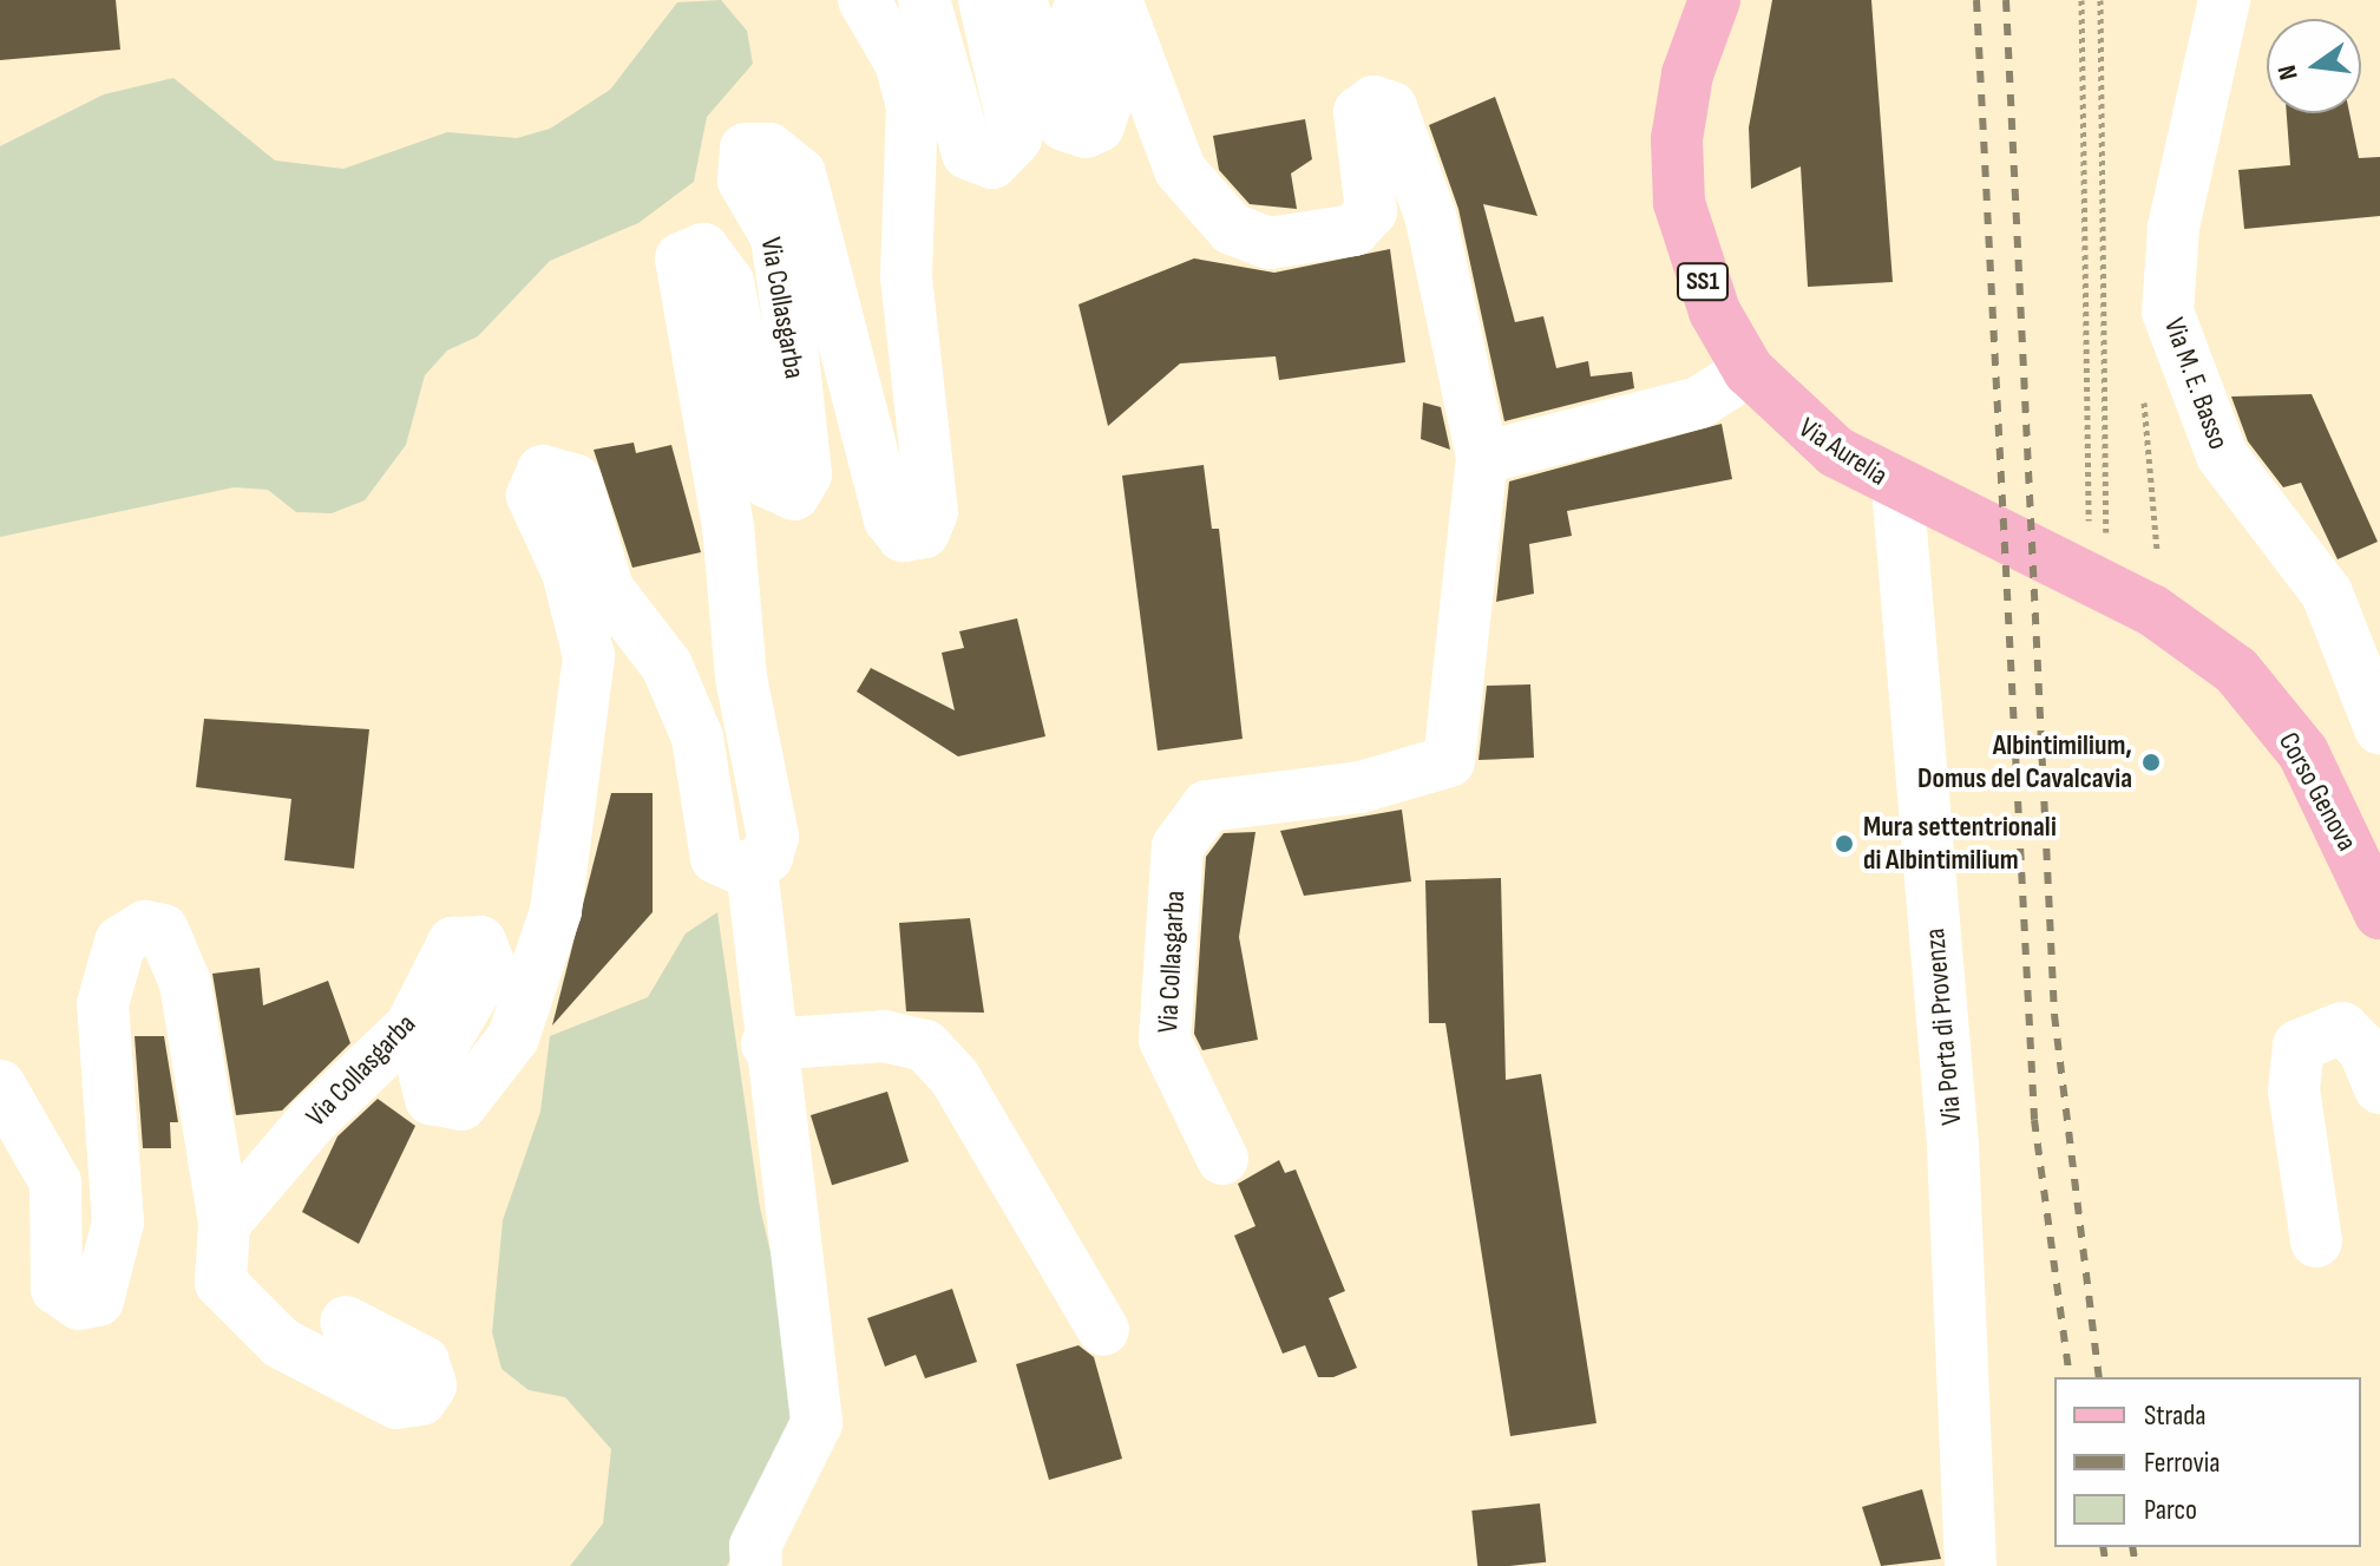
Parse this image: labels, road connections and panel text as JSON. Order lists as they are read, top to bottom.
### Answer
{
  "streets": {
    "main road": ["SS1", "Via Aurelia", "Corso Genova"],
    "street": ["Via Collasgarba", "Via M. E. Basso", "Via Porta di Provenza"]
  },
  "crossings": [
    ["Via Aurelia", "Corso Genova"],
    ["Via Aurelia", "Via Porta di Provenza"]
  ],
  "places": ["Albintimilium, Domus del Cavalcavia", "Mura settentrionali di Albintimilium"],
  "legend": ["Strada", "Ferrovia", "Parco"],
  "north": "left"
}
